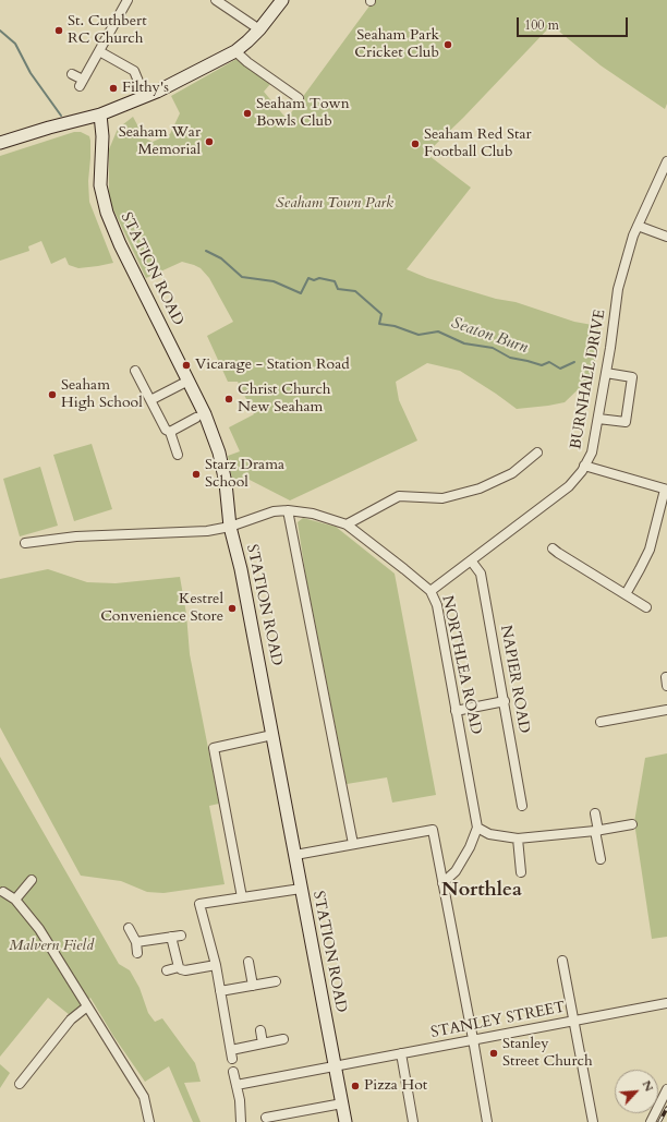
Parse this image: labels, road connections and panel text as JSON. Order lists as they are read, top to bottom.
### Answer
{
  "streets": {
    "main road": ["STATION ROAD"],
    "street": [
      "BURNHALL DRIVE",
      "NORTHLEA ROAD",
      "NAPIER ROAD",
      "STANLEY STREET"
    ]
  },
  "crossings": [
    ["STATION ROAD", "NORTHLEA ROAD"],
    ["STATION ROAD", "STANLEY STREET"],
    ["BURNHALL DRIVE", "NORTHLEA ROAD"],
    ["BURNHALL DRIVE", "NAPIER ROAD"]
  ],
  "districts": ["Northlea"],
  "water": ["Seaton Burn"],
  "parks": ["Seaham Town Park", "Malvern Field"],
  "places": [
    "St. Cuthbert RC Church",
    "Seaham Park Cricket Club",
    "Filthy's",
    "Seaham Town Bowls Club",
    "Seaham War Memorial",
    "Seaham Red Star Football Club",
    "Vicarage - Station Road",
    "Seaham High School",
    "Christ Church New Seaham",
    "Starz Drama School",
    "Kestrel Convenience Store",
    "Stanley Street Church",
    "Pizza Hot"
  ],
  "scale_bar": "100 m",
  "north": "top right"
}
